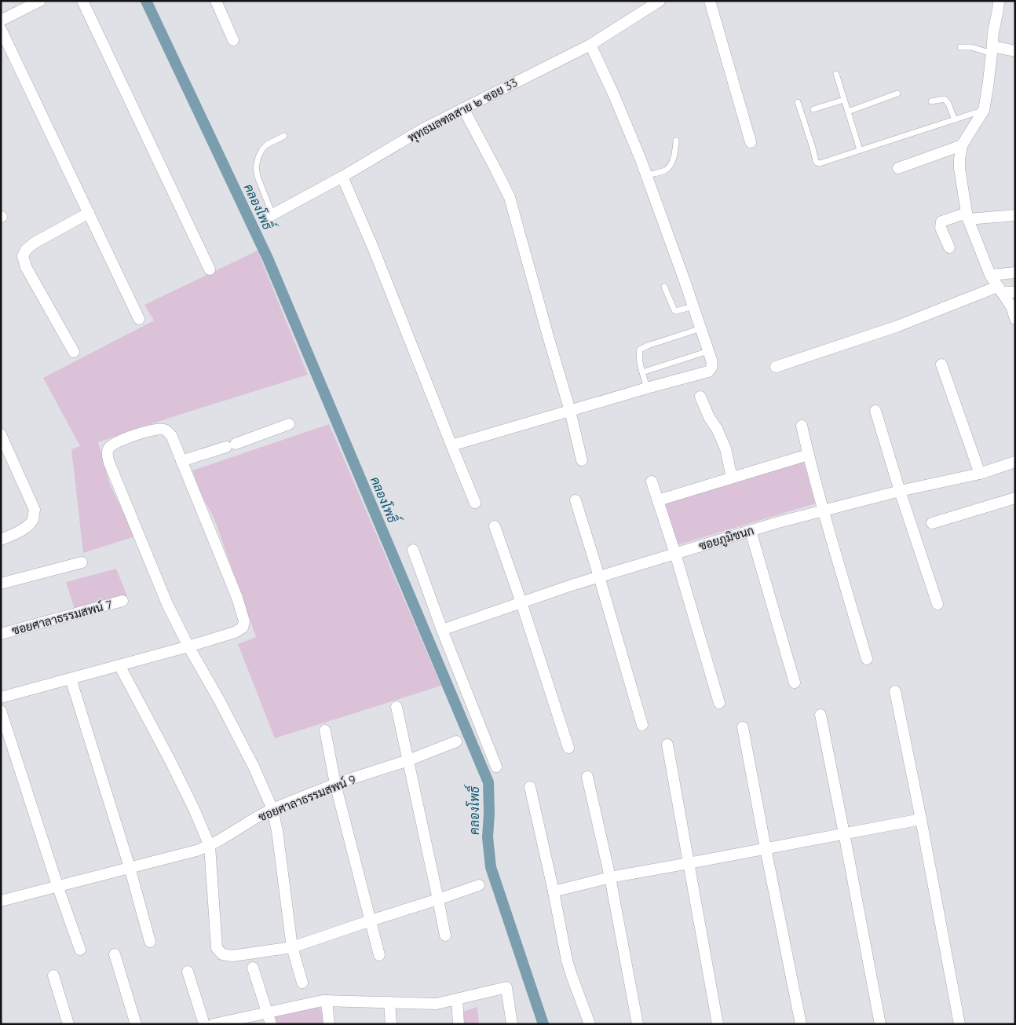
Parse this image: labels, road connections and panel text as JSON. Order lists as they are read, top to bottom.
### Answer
{
  "streets": {
    "street": [
      "พุทธมลฑลสาย ๒ ซอย 33",
      "ซอยภูมิชนก",
      "ซอยศาลาธรรมสพน์ 7",
      "ซอยศาลาธรรมสพน์ 9"
    ]
  },
  "water": ["คลองโพธิ์"]
}
